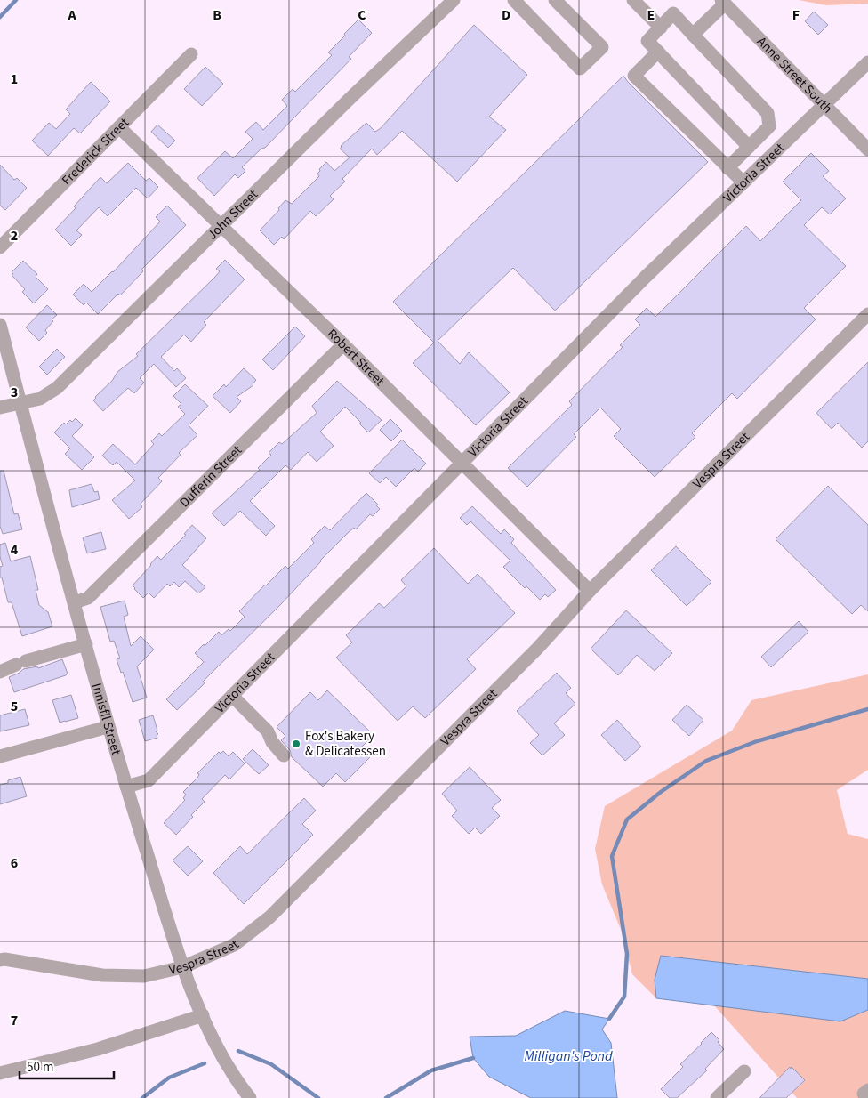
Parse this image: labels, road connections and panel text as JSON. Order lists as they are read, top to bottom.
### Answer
{
  "streets": {
    "street": [
      "Anne Street South",
      "Frederick Street",
      "Victoria Street",
      "John Street",
      "Robert Street",
      "Vespra Street",
      "Dufferin Street",
      "Innisfil Street"
    ]
  },
  "crossings": [
    ["Anne Street South", "Victoria Street"],
    ["Frederick Street", "Robert Street"],
    ["Victoria Street", "Robert Street"],
    ["Victoria Street", "Innisfil Street"],
    ["John Street", "Robert Street"],
    ["John Street", "Innisfil Street"],
    ["Robert Street", "Vespra Street"],
    ["Robert Street", "Dufferin Street"],
    ["Vespra Street", "Innisfil Street"],
    ["Dufferin Street", "Innisfil Street"]
  ],
  "water": ["Milligan's Pond"],
  "places": ["Fox's Bakery & Delicatessen"],
  "scale_bar": "50 m",
  "grid": {
    "columns": [
      "A",
      "B",
      "C",
      "D",
      "E",
      "F"
    ],
    "rows": [
      "1",
      "2",
      "3",
      "4",
      "5",
      "6",
      "7"
    ]
  }
}
